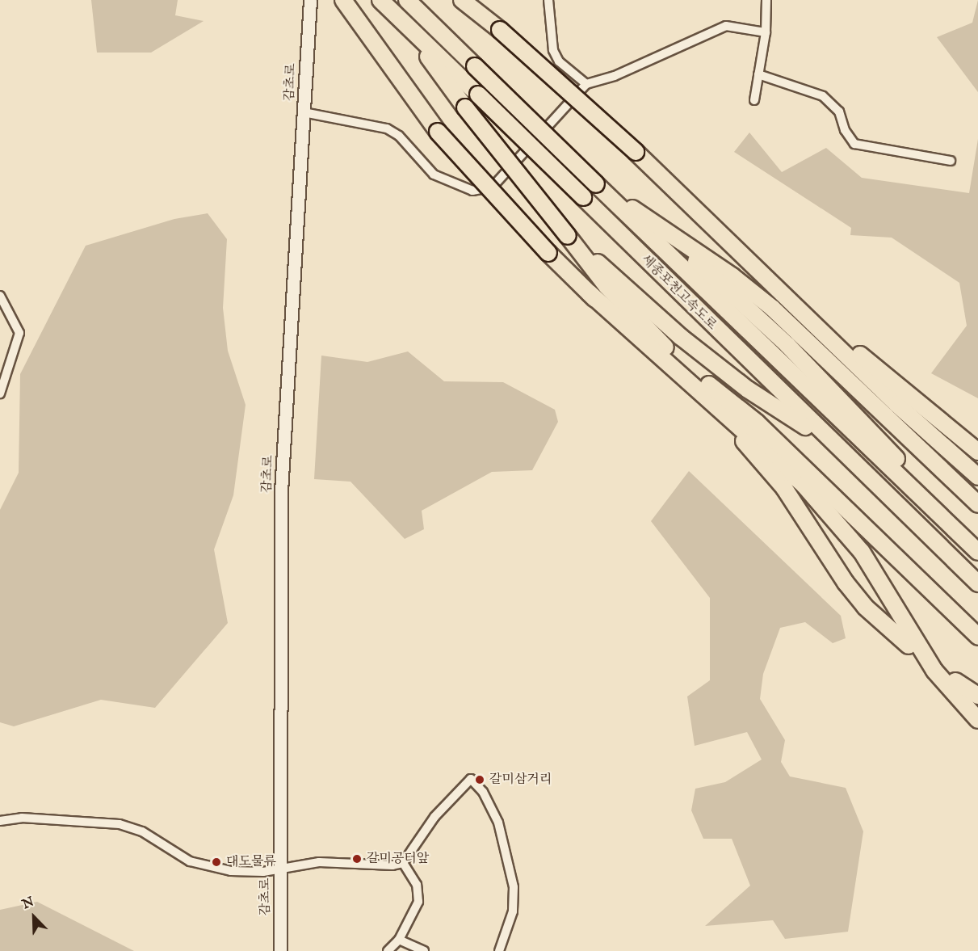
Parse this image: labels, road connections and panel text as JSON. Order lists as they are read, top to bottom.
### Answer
{
  "streets": {
    "highway": ["세종포천고속도로"],
    "main road": ["감초로"]
  },
  "places": ["갈미삼거리", "갈미공터앞", "대도물류"],
  "north": "top left"
}
